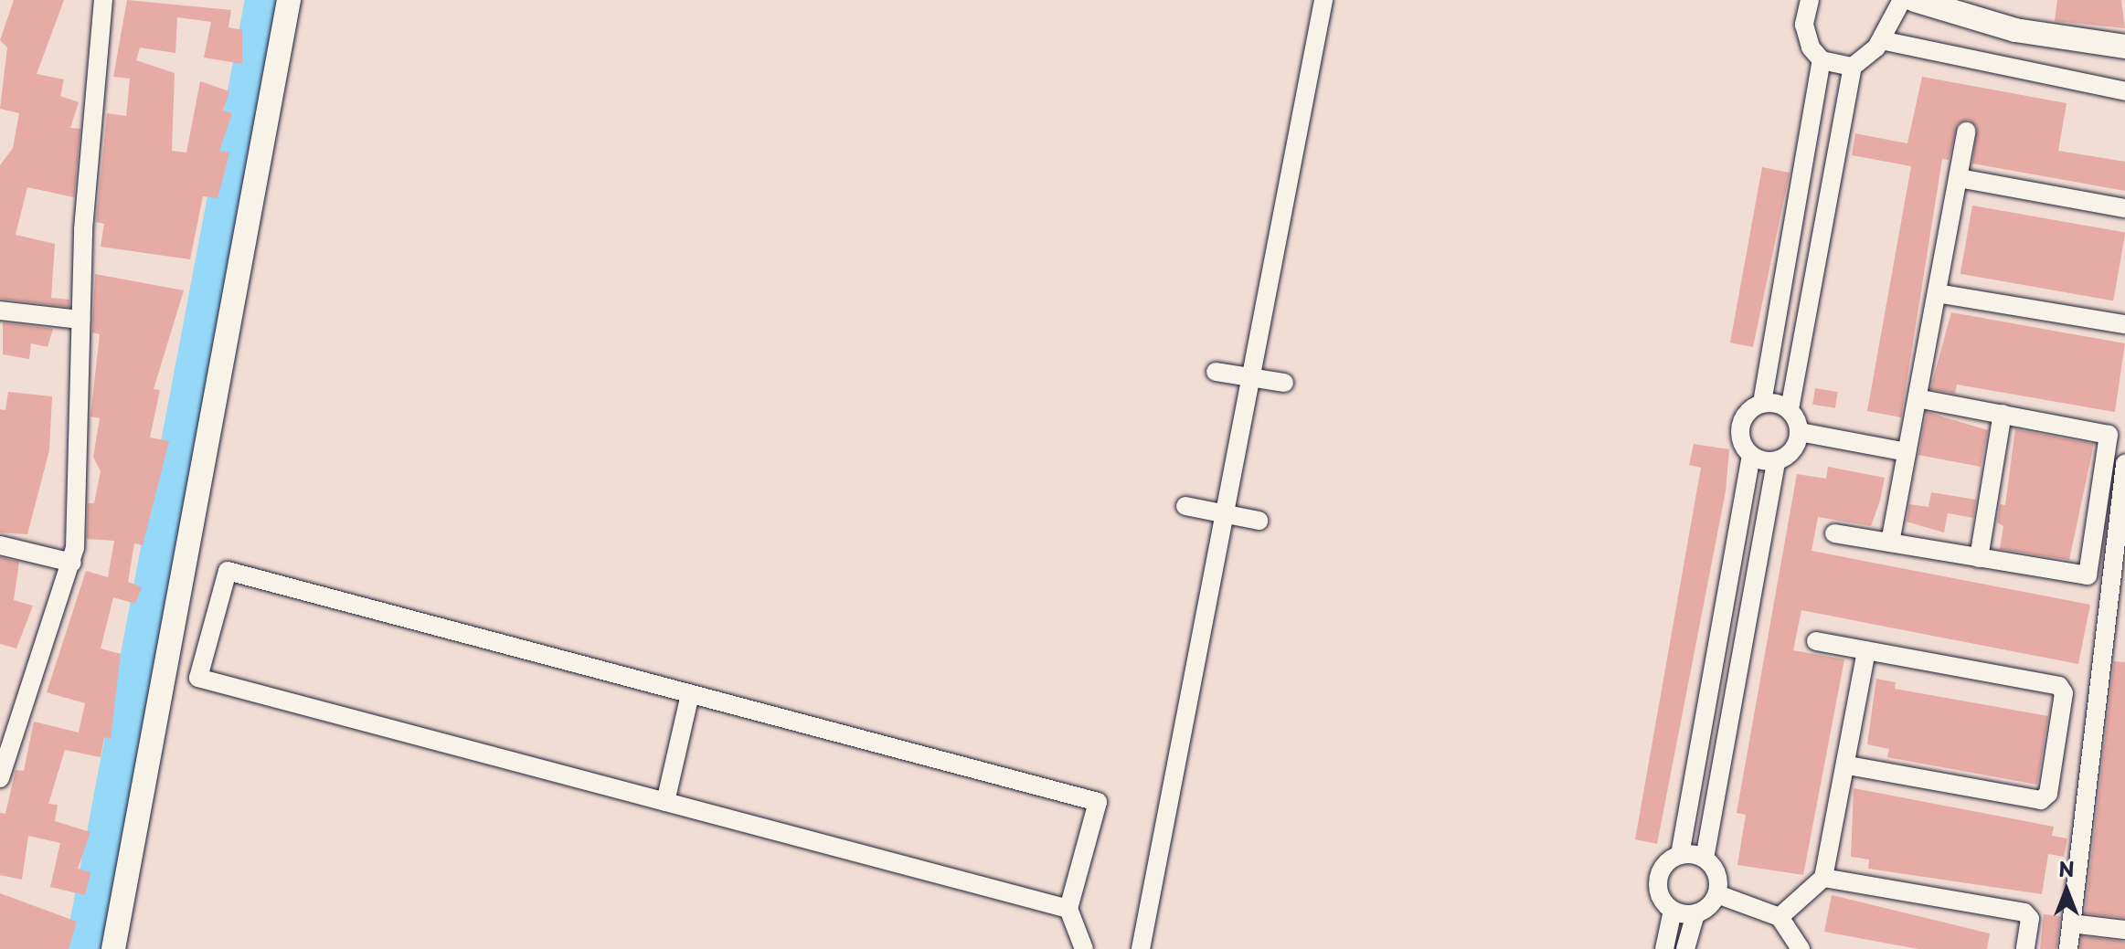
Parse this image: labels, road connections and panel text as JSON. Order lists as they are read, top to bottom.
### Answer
{
  "north": "top"
}
